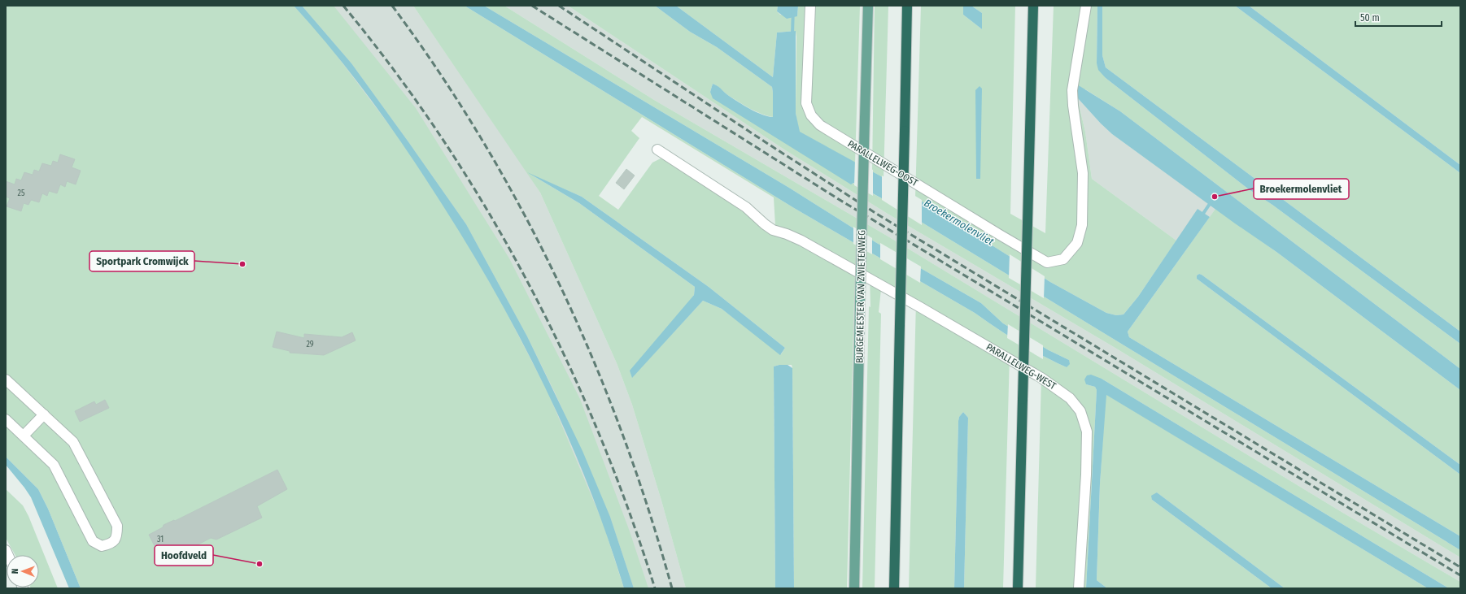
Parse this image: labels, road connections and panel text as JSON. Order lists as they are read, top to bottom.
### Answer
{
  "streets": {
    "main road": ["BURGEMEESTER VAN ZWIETENWEG"],
    "street": ["PARALLELWEG-OOST", "PARALLELWEG-WEST"]
  },
  "water": ["Broekermolenvliet"],
  "places": ["Broekermolenvliet", "Sportpark Cromwijck", "Hoofdveld"],
  "house_numbers": ["25", "29", "31"],
  "scale_bar": "50 m",
  "north": "left"
}
